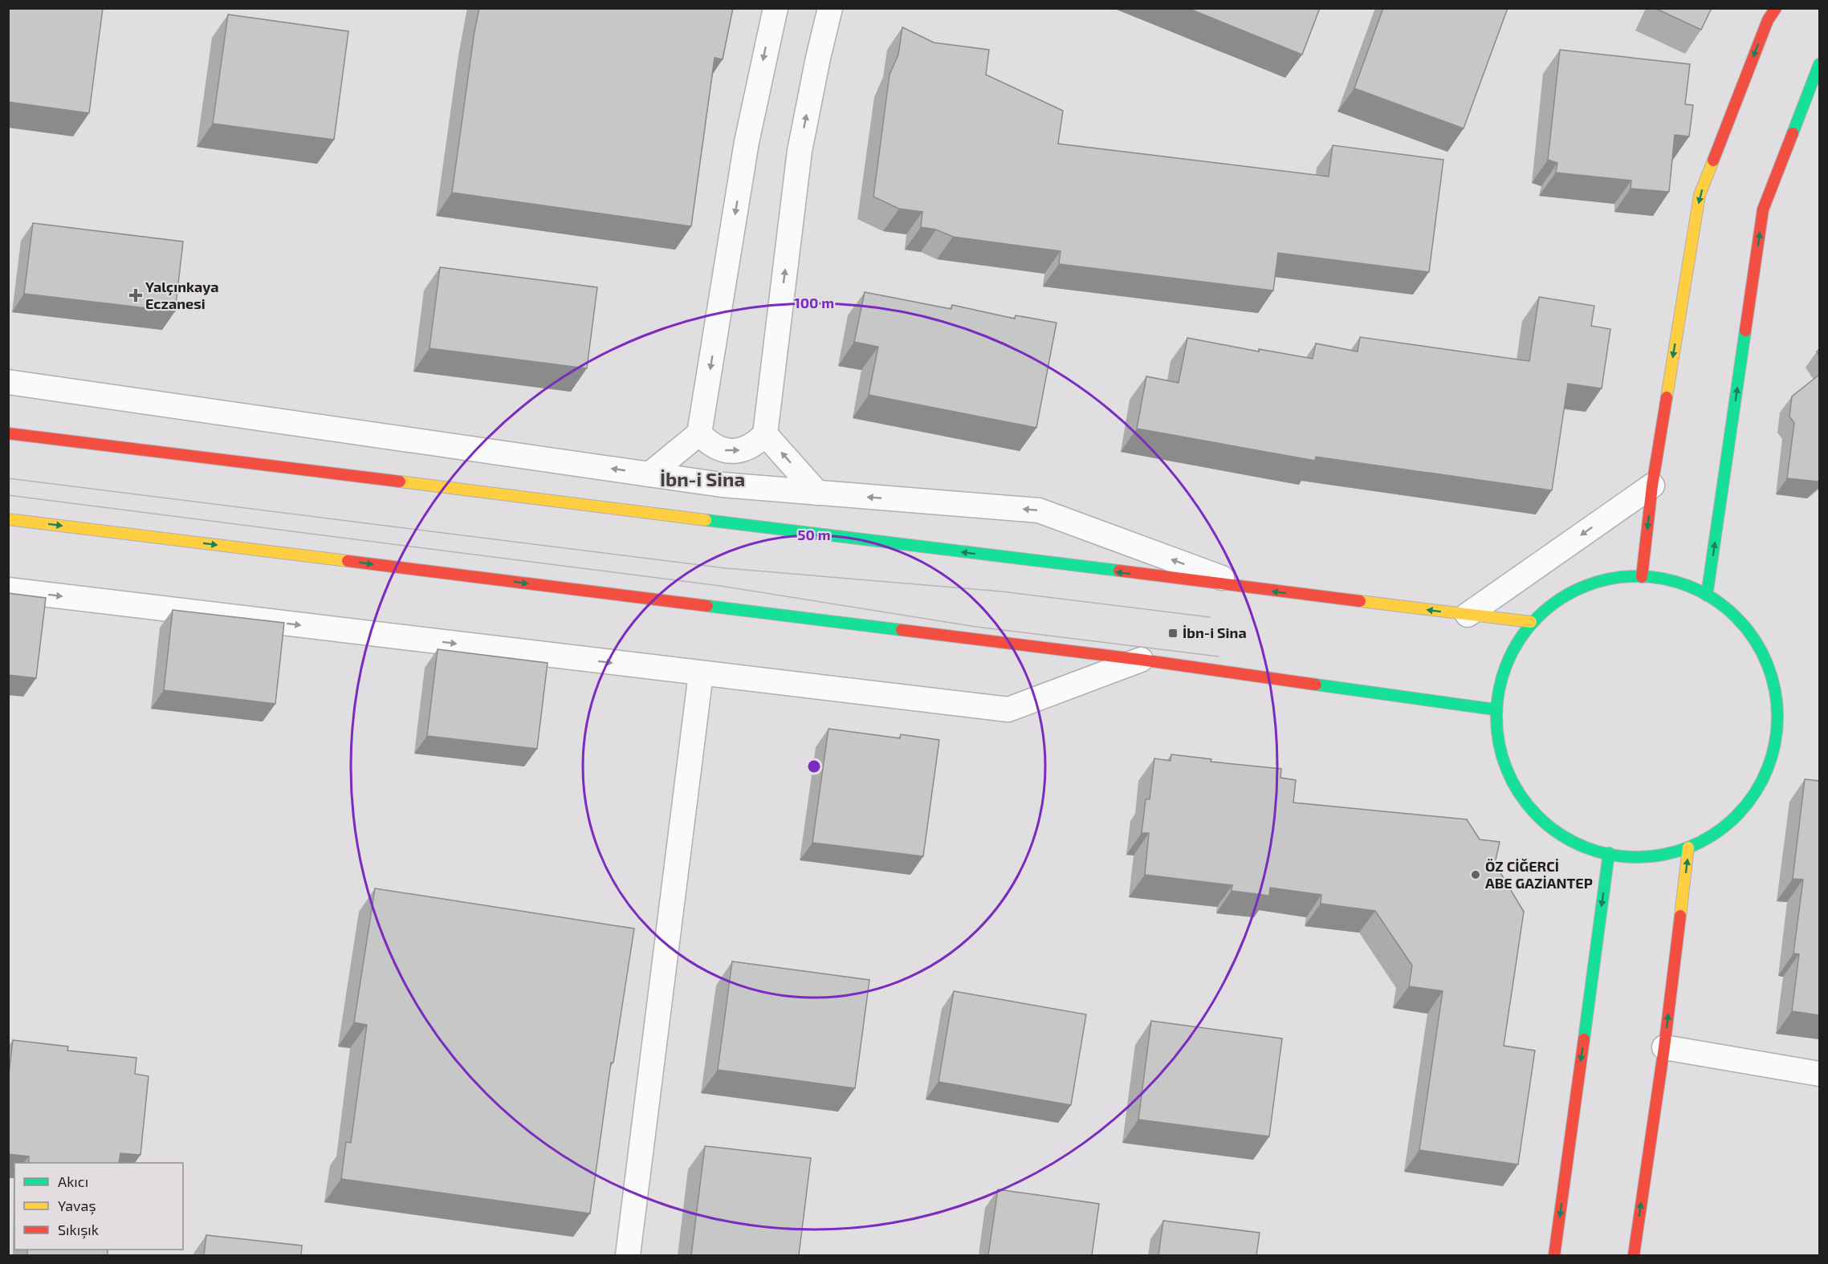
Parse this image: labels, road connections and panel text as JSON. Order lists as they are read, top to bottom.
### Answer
{
  "districts": ["İbn-i Sina"],
  "places": {
    "health": ["Yalçınkaya Eczanesi"],
    "transit": ["İbn-i Sina"],
    "other": ["ÖZ CİĞERCİ ABE GAZİANTEP"]
  },
  "legend": ["Akıcı", "Yavaş", "Sıkışık"],
  "rings": ["100 m", "50 m"]
}
